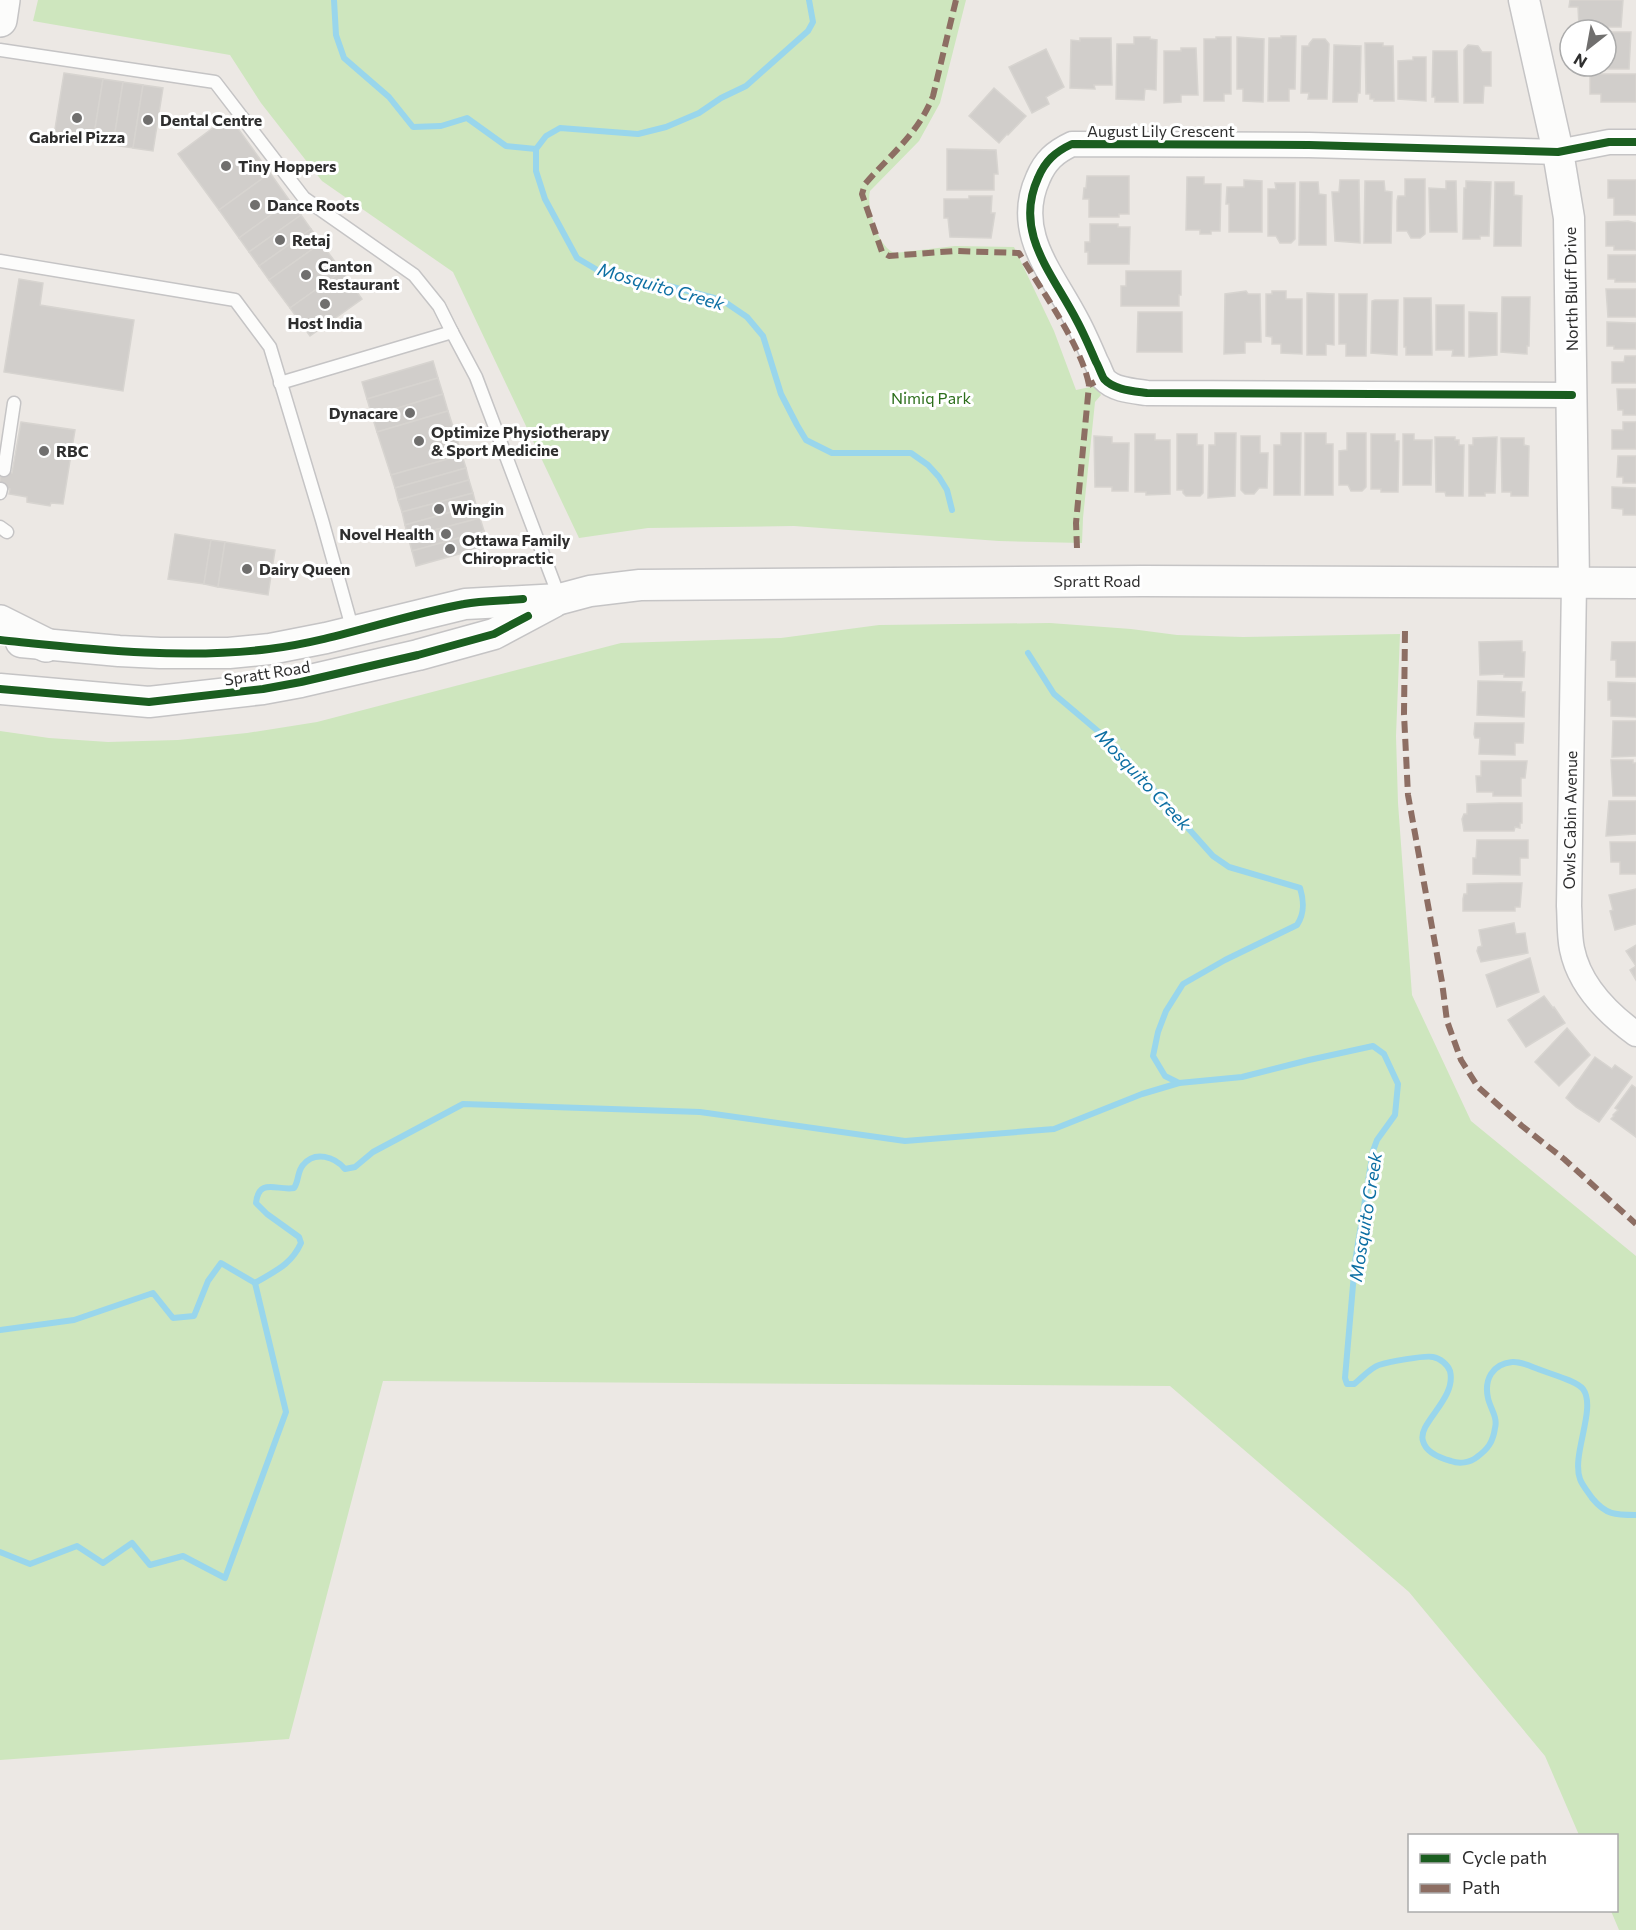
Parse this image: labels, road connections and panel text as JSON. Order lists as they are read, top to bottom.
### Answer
{
  "streets": {
    "street": [
      "August Lily Crescent",
      "North Bluff Drive",
      "Spratt Road",
      "Owls Cabin Avenue"
    ]
  },
  "crossings": [
    ["August Lily Crescent", "North Bluff Drive"],
    ["North Bluff Drive", "Spratt Road"],
    ["North Bluff Drive", "Owls Cabin Avenue"],
    ["Spratt Road", "Owls Cabin Avenue"]
  ],
  "water": ["Mosquito Creek"],
  "parks": ["Nimiq Park"],
  "places": [
    "Gabriel Pizza",
    "Dental Centre",
    "Tiny Hoppers",
    "Dance Roots",
    "Retaj",
    "Canton Restaurant",
    "Host India",
    "Dynacare",
    "Optimize Physiotherapy & Sport Medicine",
    "RBC",
    "Wingin",
    "Novel Health",
    "Ottawa Family Chiropractic",
    "Dairy Queen"
  ],
  "legend": ["Cycle path", "Path"],
  "north": "bottom left"
}
